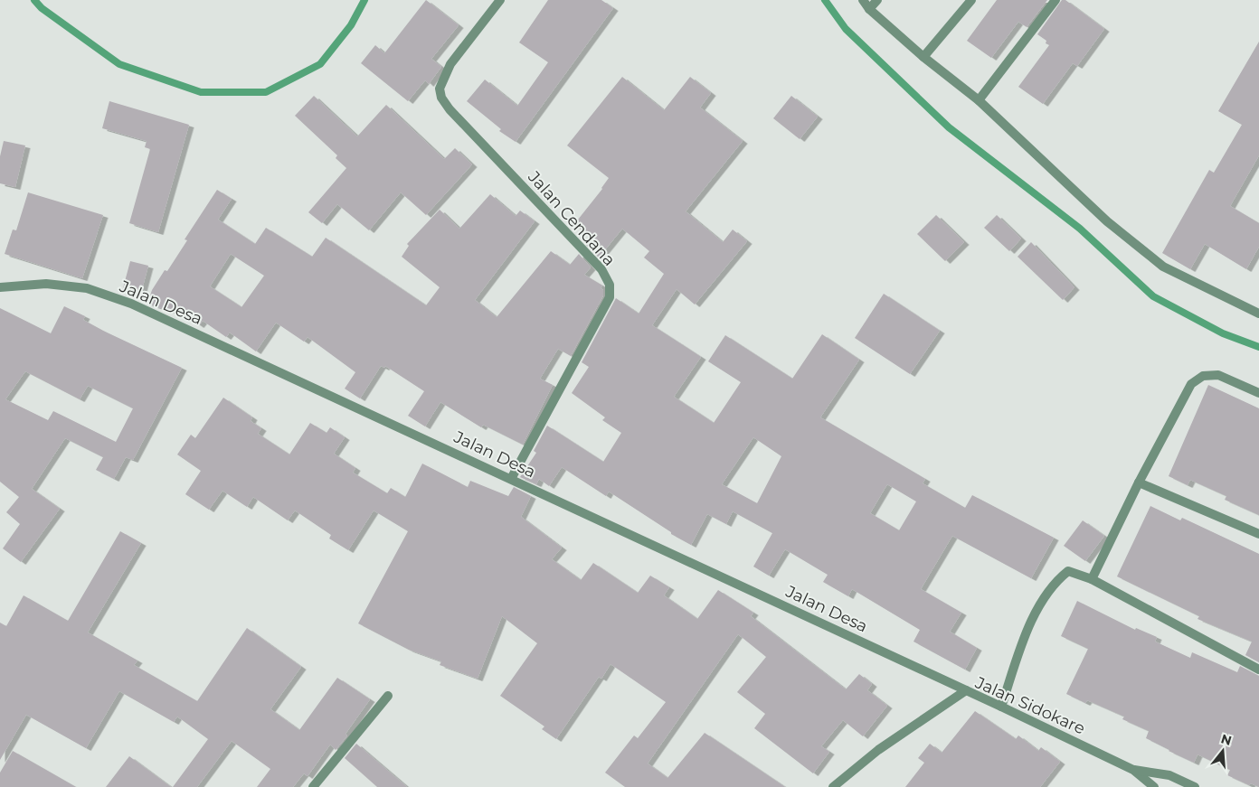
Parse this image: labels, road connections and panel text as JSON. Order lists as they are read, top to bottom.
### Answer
{
  "streets": {
    "street": ["Jalan Cendana", "Jalan Desa", "Jalan Sidokare"]
  },
  "crossings": [
    ["Jalan Cendana", "Jalan Desa"],
    ["Jalan Desa", "Jalan Sidokare"]
  ],
  "north": "top"
}
